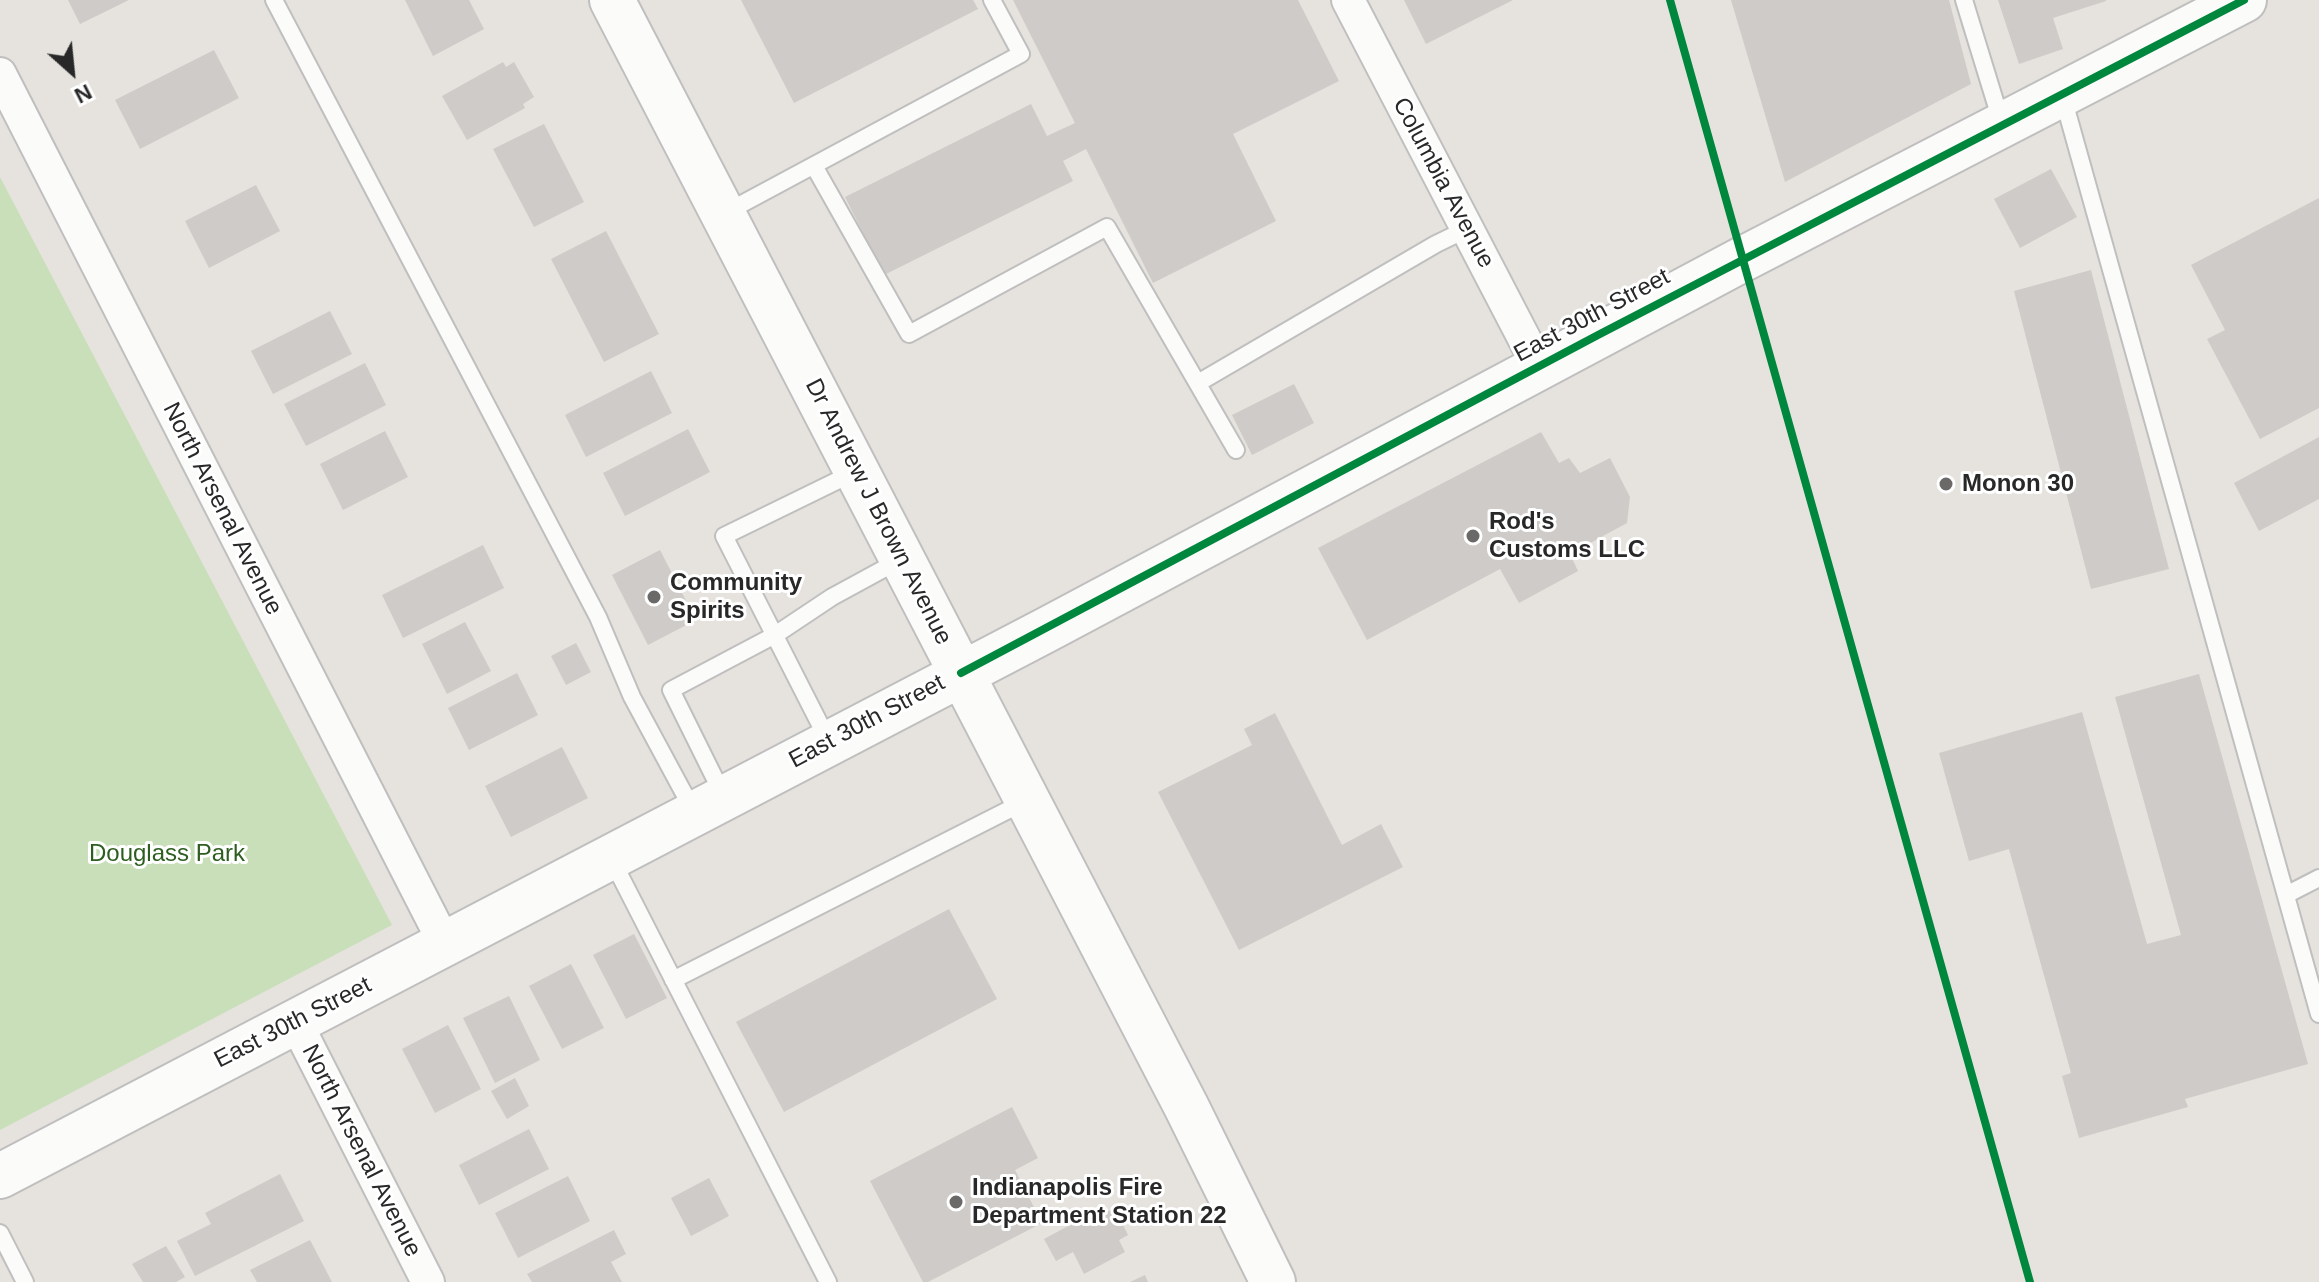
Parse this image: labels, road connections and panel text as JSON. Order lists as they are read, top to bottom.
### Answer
{
  "streets": {
    "main road": ["East 30th Street", "Dr Andrew J Brown Avenue"],
    "street": ["Columbia Avenue", "North Arsenal Avenue"]
  },
  "crossings": [
    ["Columbia Avenue", "East 30th Street"],
    ["East 30th Street", "North Arsenal Avenue"],
    ["East 30th Street", "Dr Andrew J Brown Avenue"]
  ],
  "parks": ["Douglass Park"],
  "places": [
    "Monon 30",
    "Rod's Customs LLC",
    "Community Spirits",
    "Indianapolis Fire Department Station 22"
  ],
  "north": "bottom right"
}
